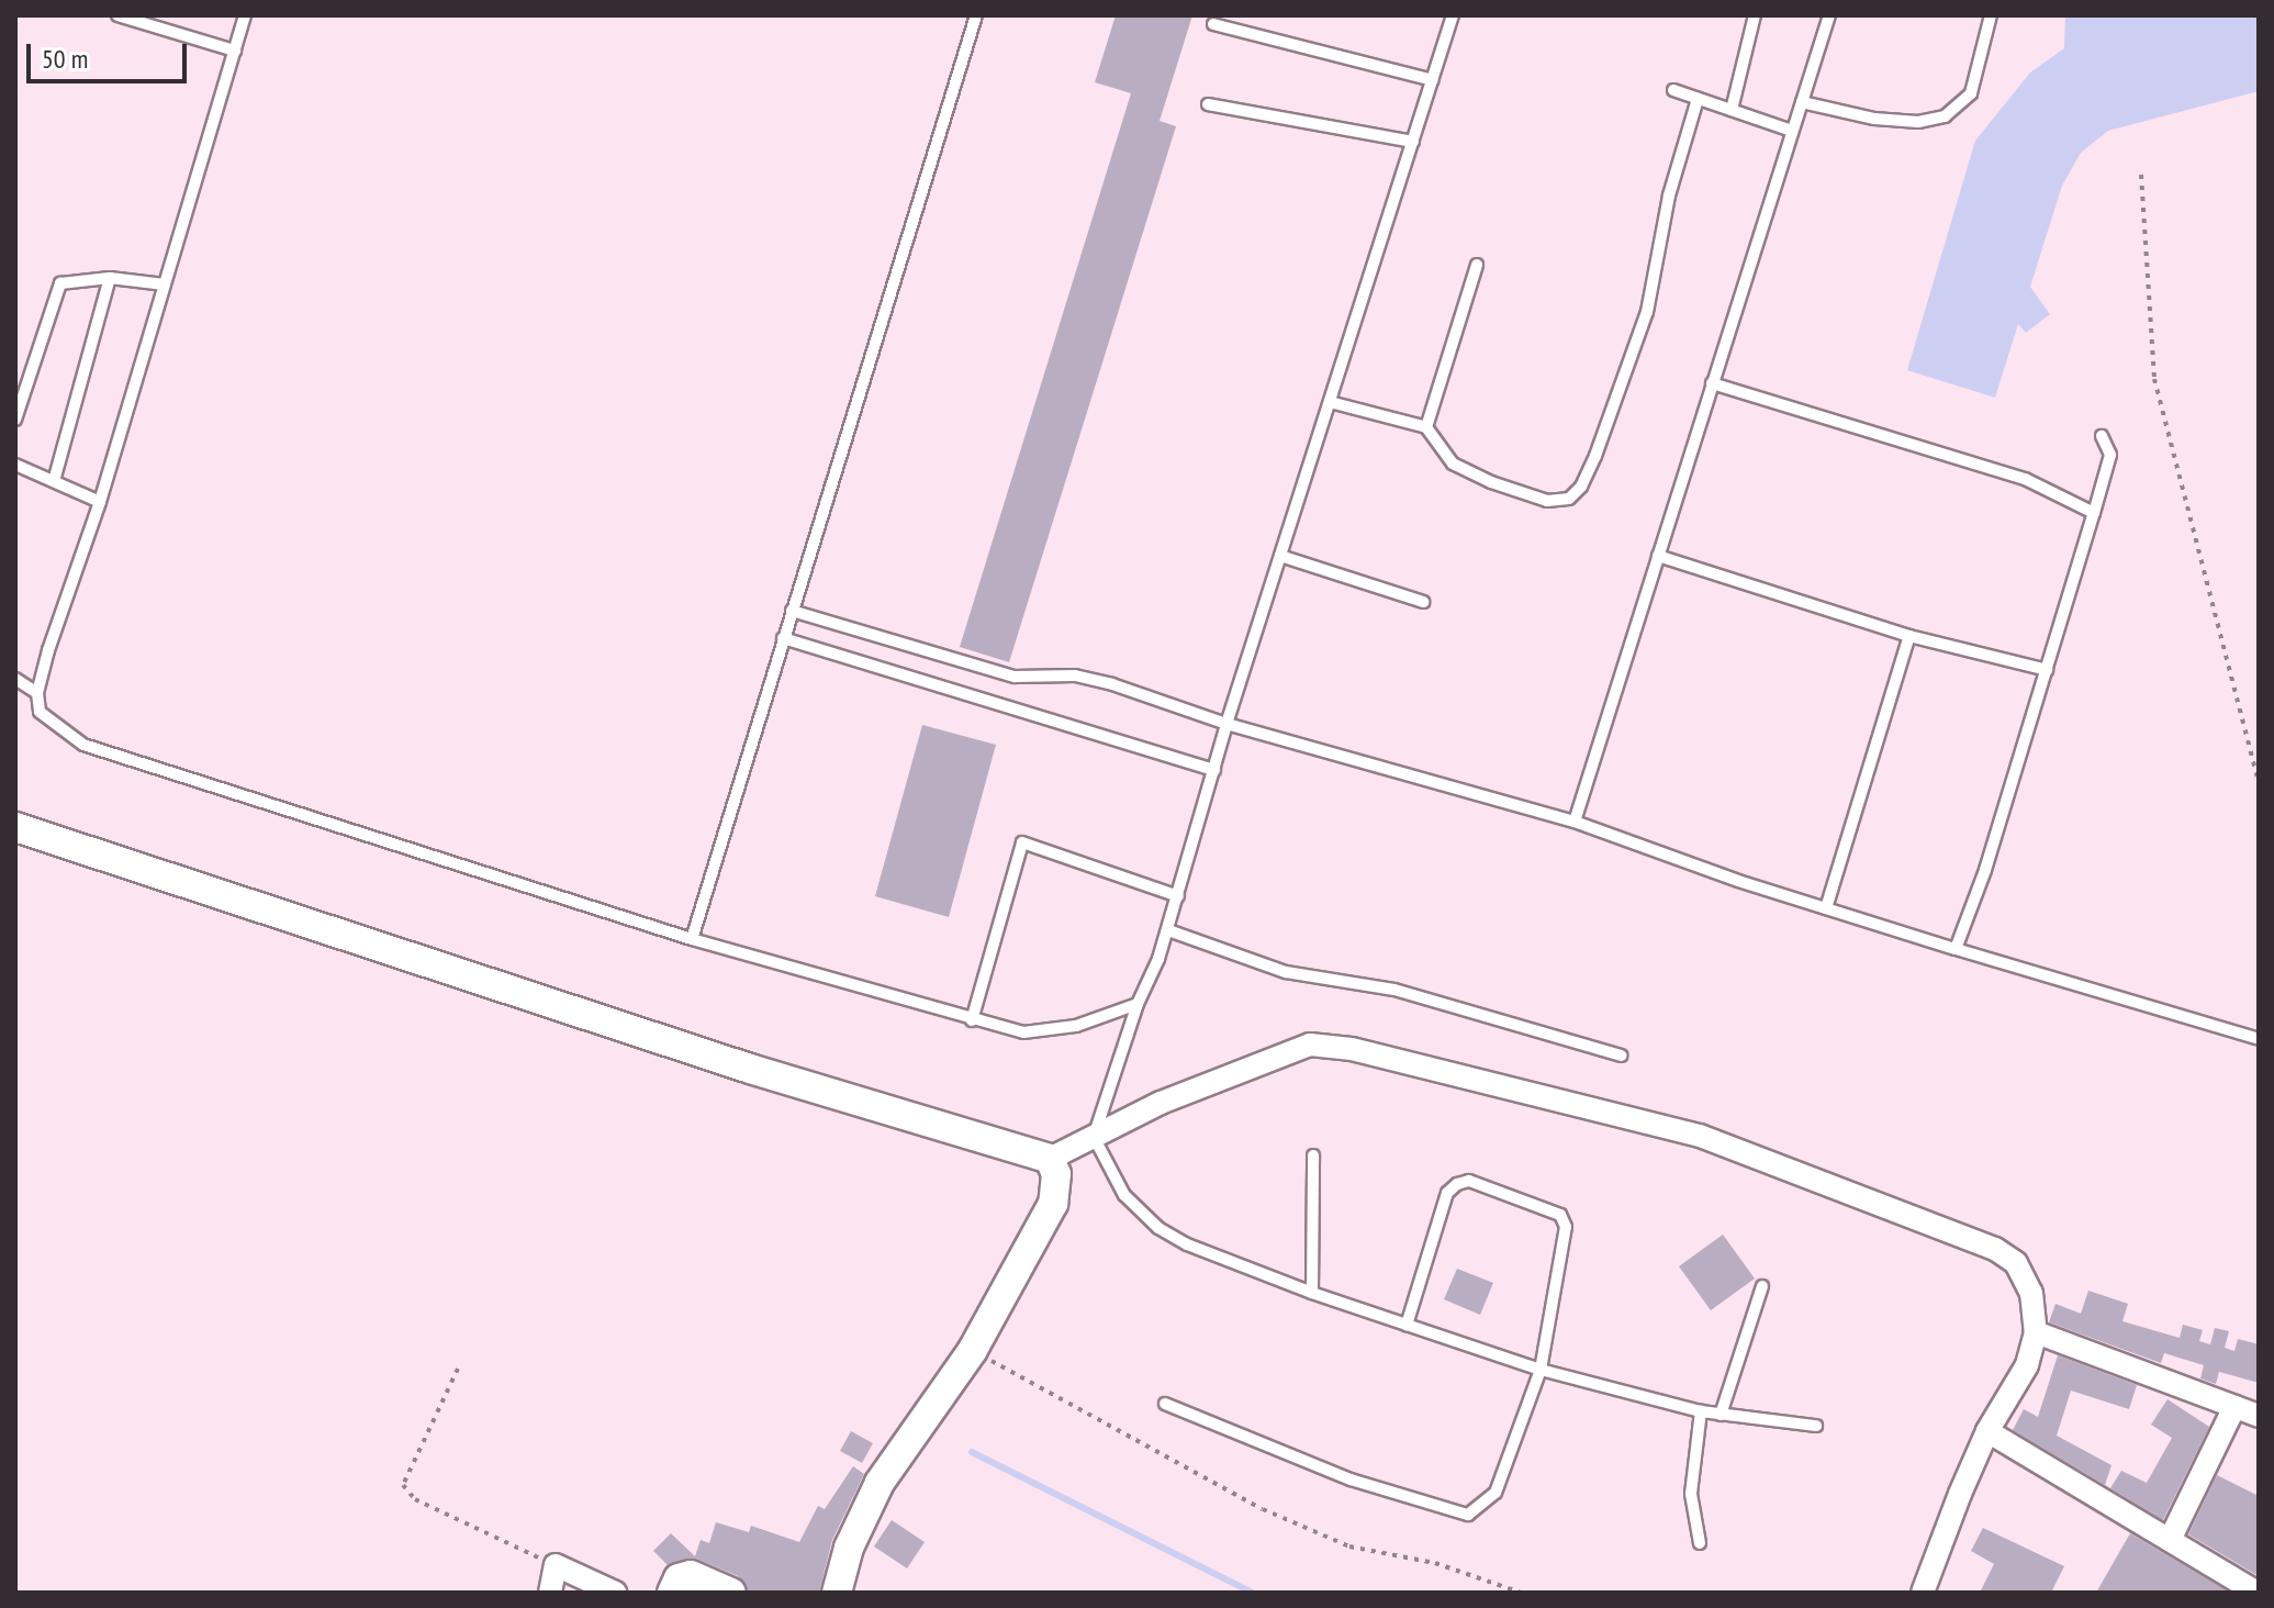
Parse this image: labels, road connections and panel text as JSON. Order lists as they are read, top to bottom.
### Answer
{
  "scale_bar": "50 m"
}
